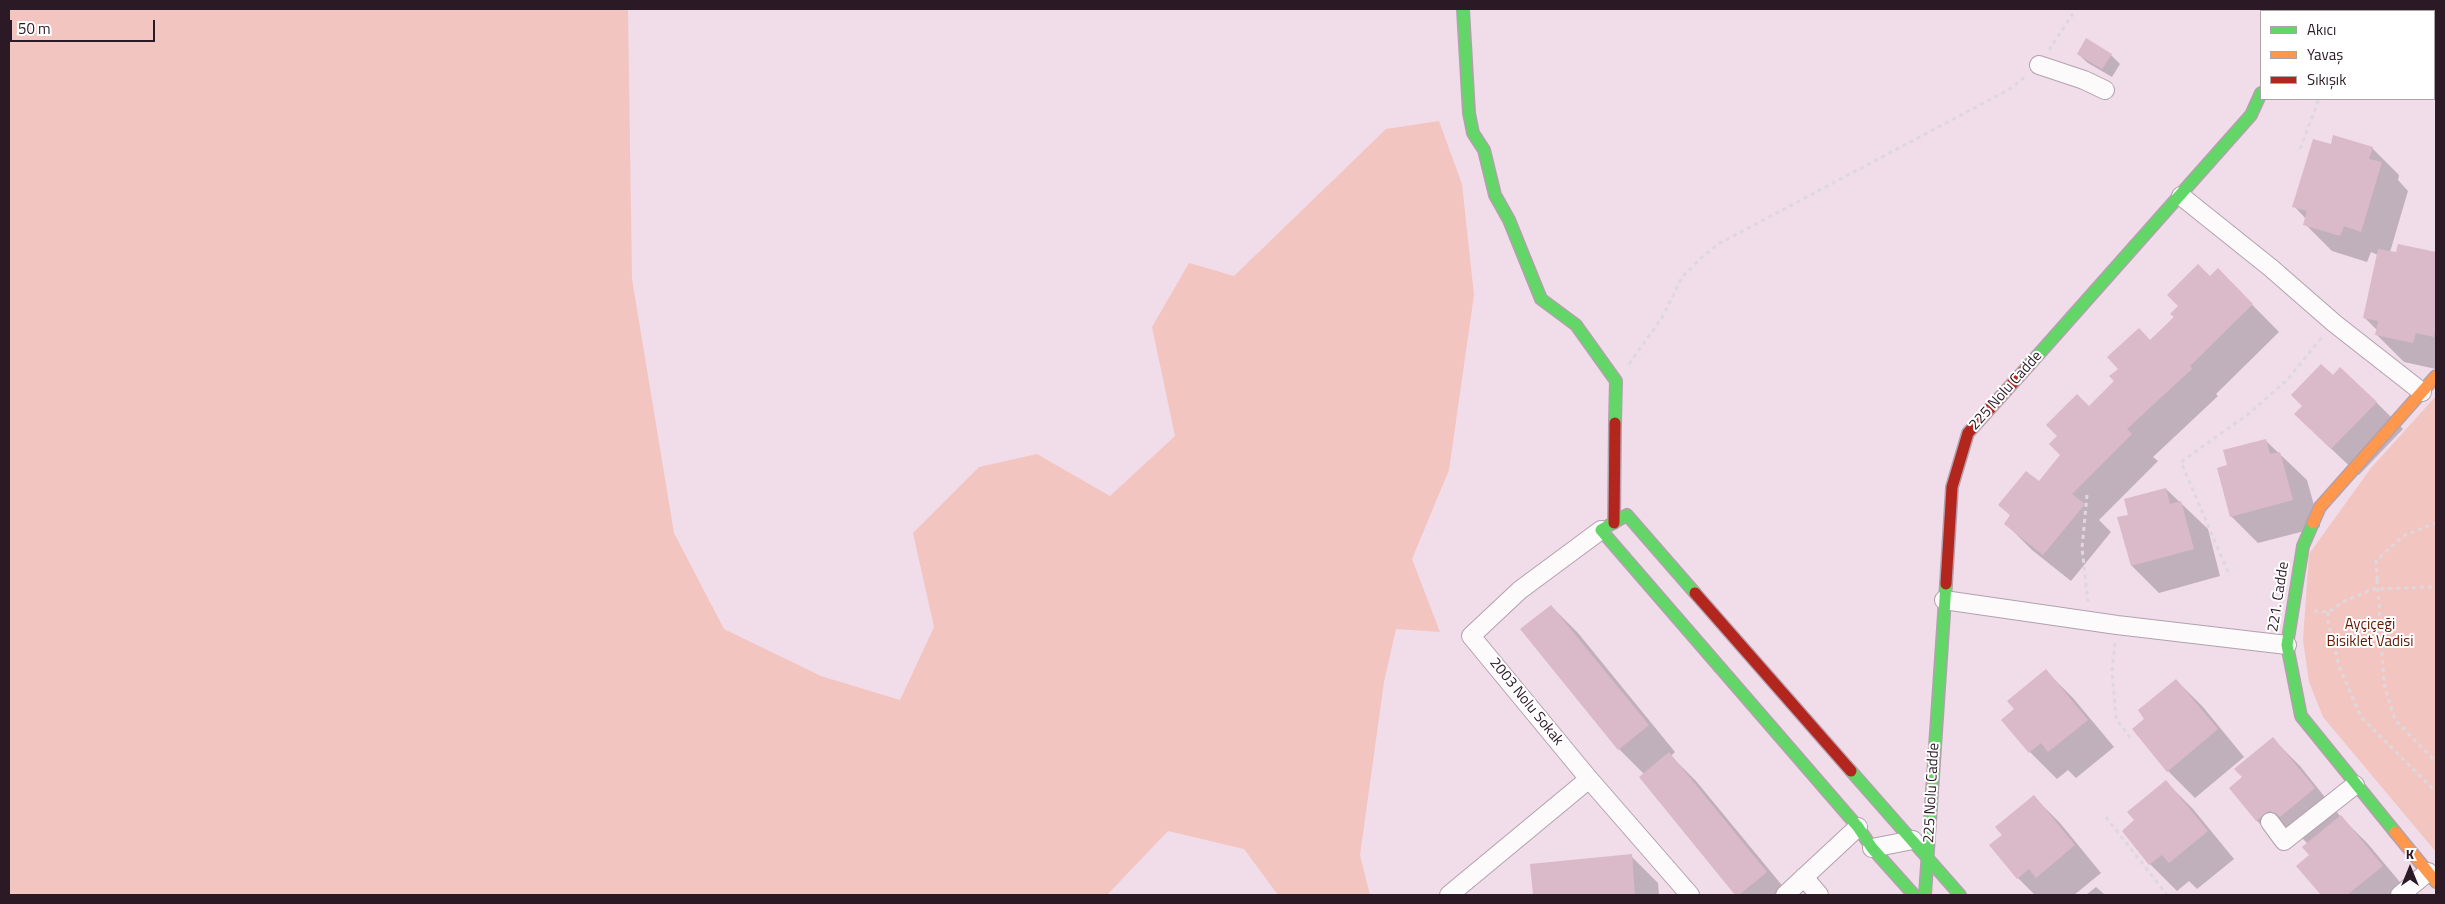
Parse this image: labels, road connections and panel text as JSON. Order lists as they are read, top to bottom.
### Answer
{
  "streets": {
    "street": ["225 Nolu Cadde", "221. Cadde", "2003 Nolu Sokak"]
  },
  "parks": ["Ayçiçeği Bisiklet Vadisi"],
  "legend": ["Akıcı", "Yavaş", "Sıkışık"],
  "scale_bar": "50 m",
  "north": "top"
}
